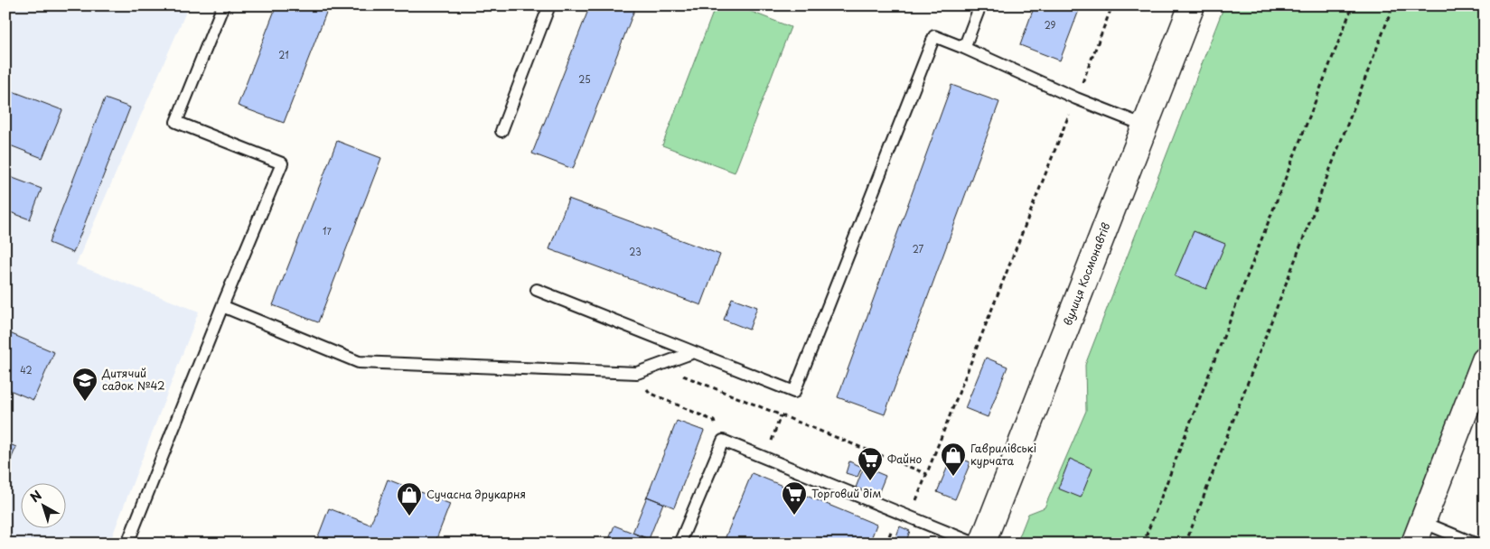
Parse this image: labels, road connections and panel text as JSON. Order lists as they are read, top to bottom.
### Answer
{
  "streets": {
    "street": ["вулиця Космонавтів"]
  },
  "places": {
    "school or university": ["Дитячий садок №42"],
    "shop": ["Гаврилівські курчата", "Сучасна друкарня"],
    "supermarket": ["Файно", "Торговий дім"]
  },
  "house_numbers": [
    "29",
    "21",
    "25",
    "17",
    "27",
    "23",
    "42"
  ],
  "north": "top left"
}
